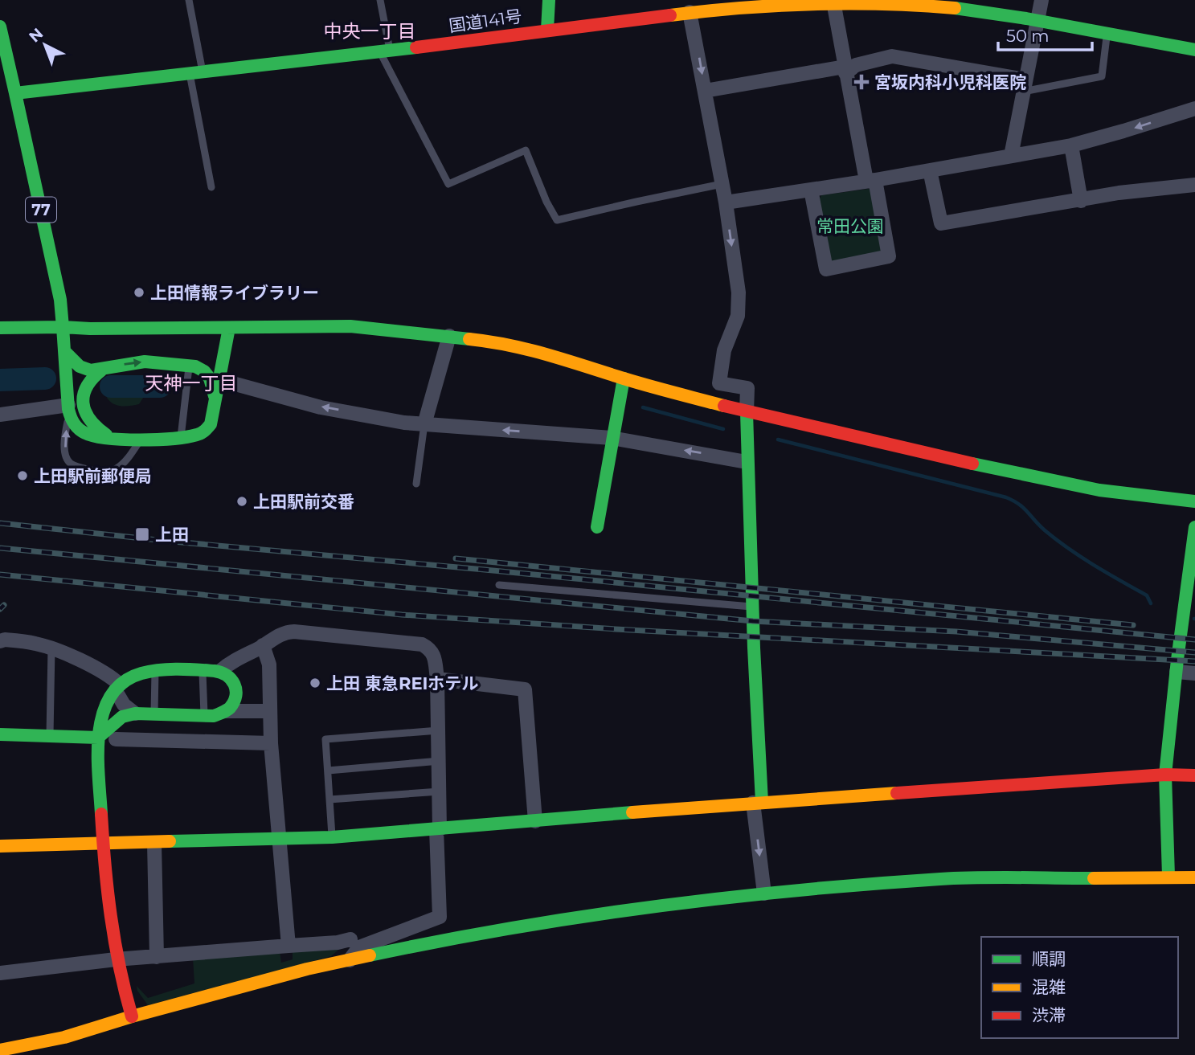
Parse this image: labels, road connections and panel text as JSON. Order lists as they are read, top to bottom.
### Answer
{
  "streets": {
    "main road": ["国道141号", "77"]
  },
  "crossings": [
    ["国道141号", "77"]
  ],
  "districts": ["中央一丁目", "天神一丁目"],
  "parks": ["常田公園"],
  "places": {
    "health": ["宮坂内科小児科医院"],
    "other": [
      "上田情報ライブラリー",
      "上田駅前郵便局",
      "上田駅前交番",
      "上田 東急REIホテル"
    ],
    "transit": ["上田"]
  },
  "legend": ["順調", "混雑", "渋滞"],
  "scale_bar": "50 m",
  "north": "top left"
}
